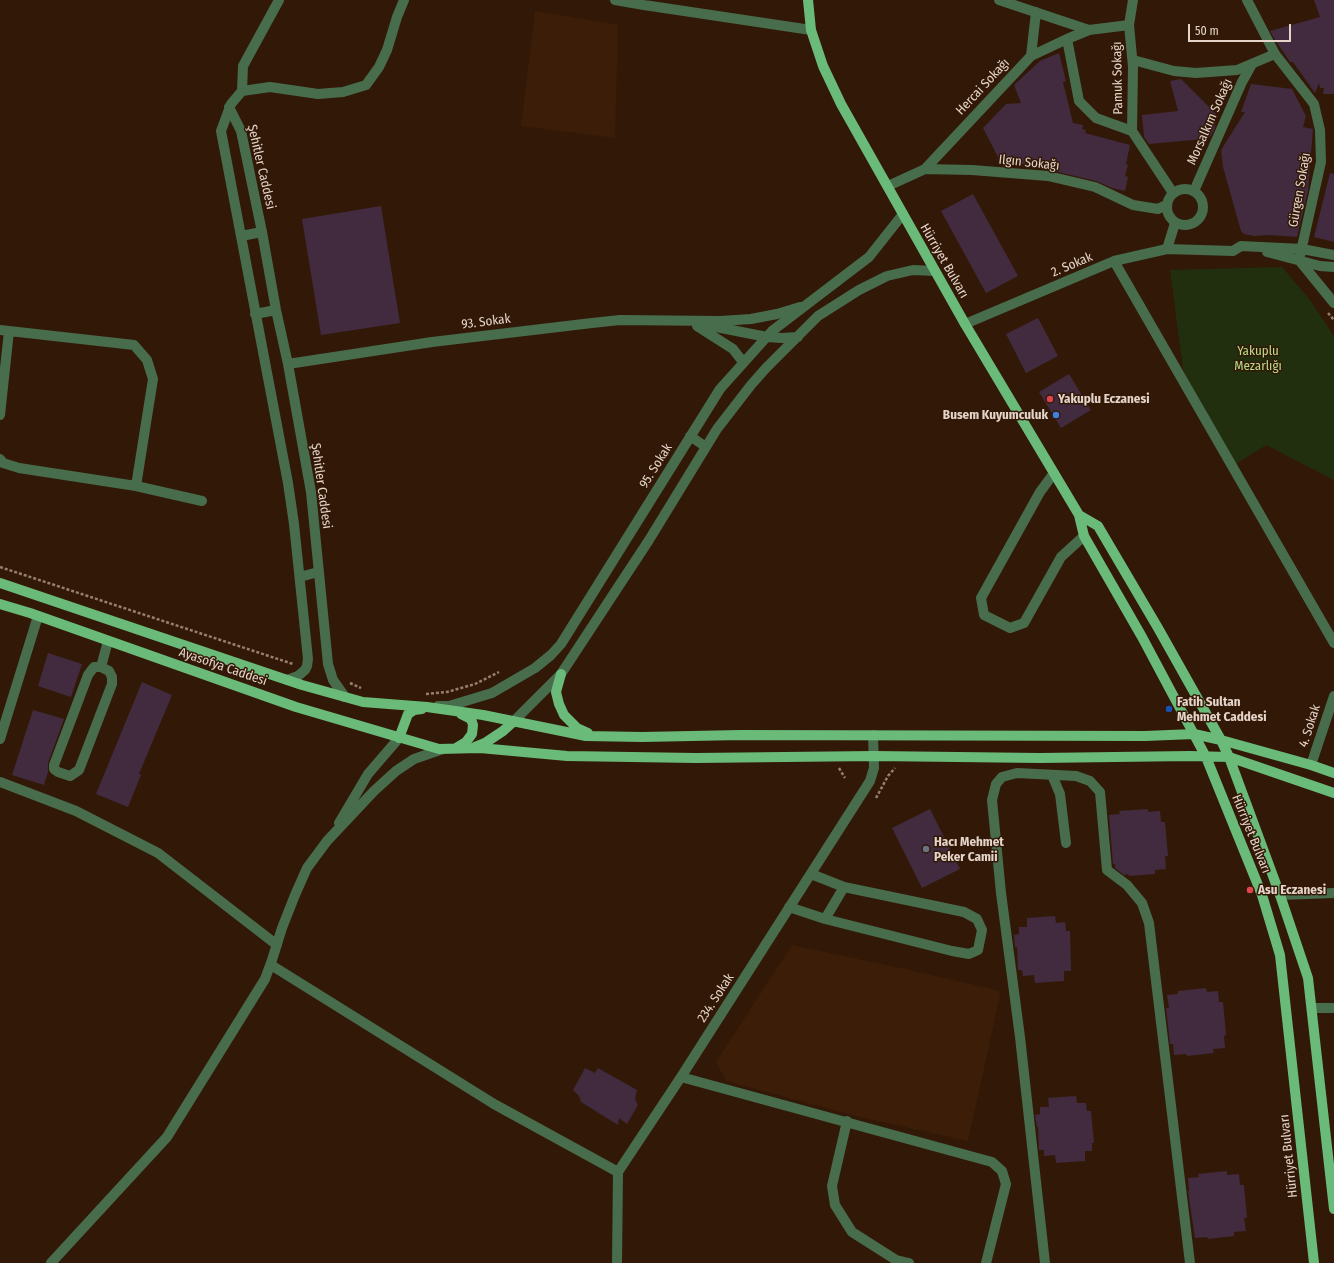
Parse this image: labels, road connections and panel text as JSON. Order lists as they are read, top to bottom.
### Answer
{
  "streets": {
    "main road": ["Hürriyet Bulvarı", "Ayasofya Caddesi"],
    "street": [
      "Pamuk Sokağı",
      "Hercai Sokağı",
      "Morsalkım Sokağı",
      "Ilgın Sokağı",
      "Şehitler Caddesi",
      "Gürgen Sokağı",
      "2. Sokak",
      "93. Sokak",
      "95. Sokak",
      "4. Sokak",
      "234. Sokak"
    ]
  },
  "crossings": [
    ["Pamuk Sokağı", "Hercai Sokağı"],
    ["Hercai Sokağı", "Ilgın Sokağı"],
    ["Morsalkım Sokağı", "Ilgın Sokağı"],
    ["Ilgın Sokağı", "Hürriyet Bulvarı"],
    ["Şehitler Caddesi", "93. Sokak"],
    ["Hürriyet Bulvarı", "2. Sokak"],
    ["Hürriyet Bulvarı", "95. Sokak"],
    ["Hürriyet Bulvarı", "Ayasofya Caddesi"],
    ["Ayasofya Caddesi", "234. Sokak"]
  ],
  "parks": ["Yakuplu Mezarlığı"],
  "places": [
    "Yakuplu Eczanesi",
    "Busem Kuyumculuk",
    "Fatih Sultan Mehmet Caddesi",
    "Hacı Mehmet Peker Camii",
    "Asu Eczanesi"
  ],
  "scale_bar": "50 m"
}
